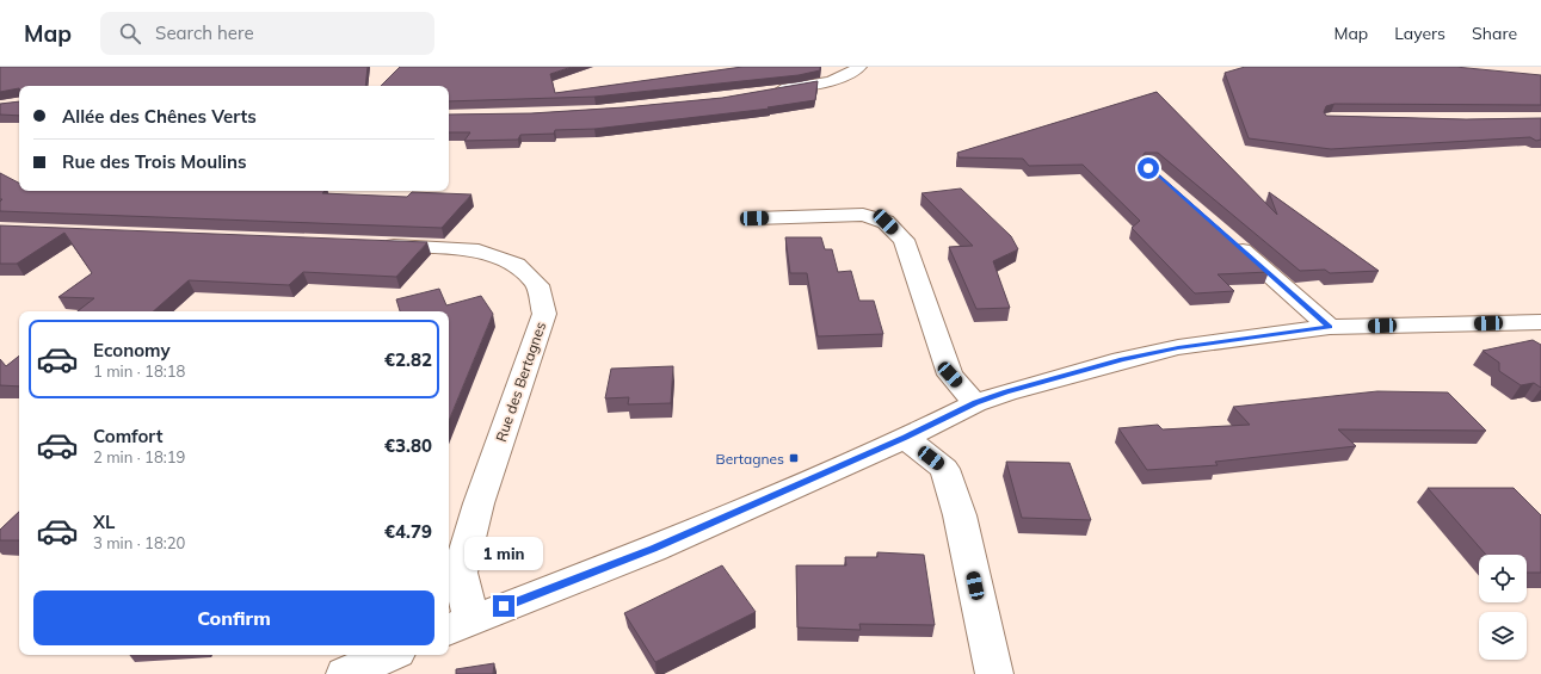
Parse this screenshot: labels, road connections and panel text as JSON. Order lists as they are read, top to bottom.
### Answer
{
  "streets": {
    "street": ["Rue des Bertagnes"]
  },
  "places": {
    "transit": ["Bertagnes"]
  },
  "page": {
    "header": "Map",
    "search": "Search here",
    "nav": ["Map", "Layers", "Share"],
    "banner": ["Allée des Chênes Verts", "Rue des Trois Moulins"],
    "list": [
      {
        "name": "Economy",
        "note": "1 min · 18:18",
        "value": "€2.82"
      },
      {
        "name": "Comfort",
        "note": "2 min · 18:19",
        "value": "€3.80"
      },
      {
        "name": "XL",
        "note": "3 min · 18:20",
        "value": "€4.79"
      }
    ],
    "bubble": "1 min",
    "buttons": "Confirm"
  }
}
